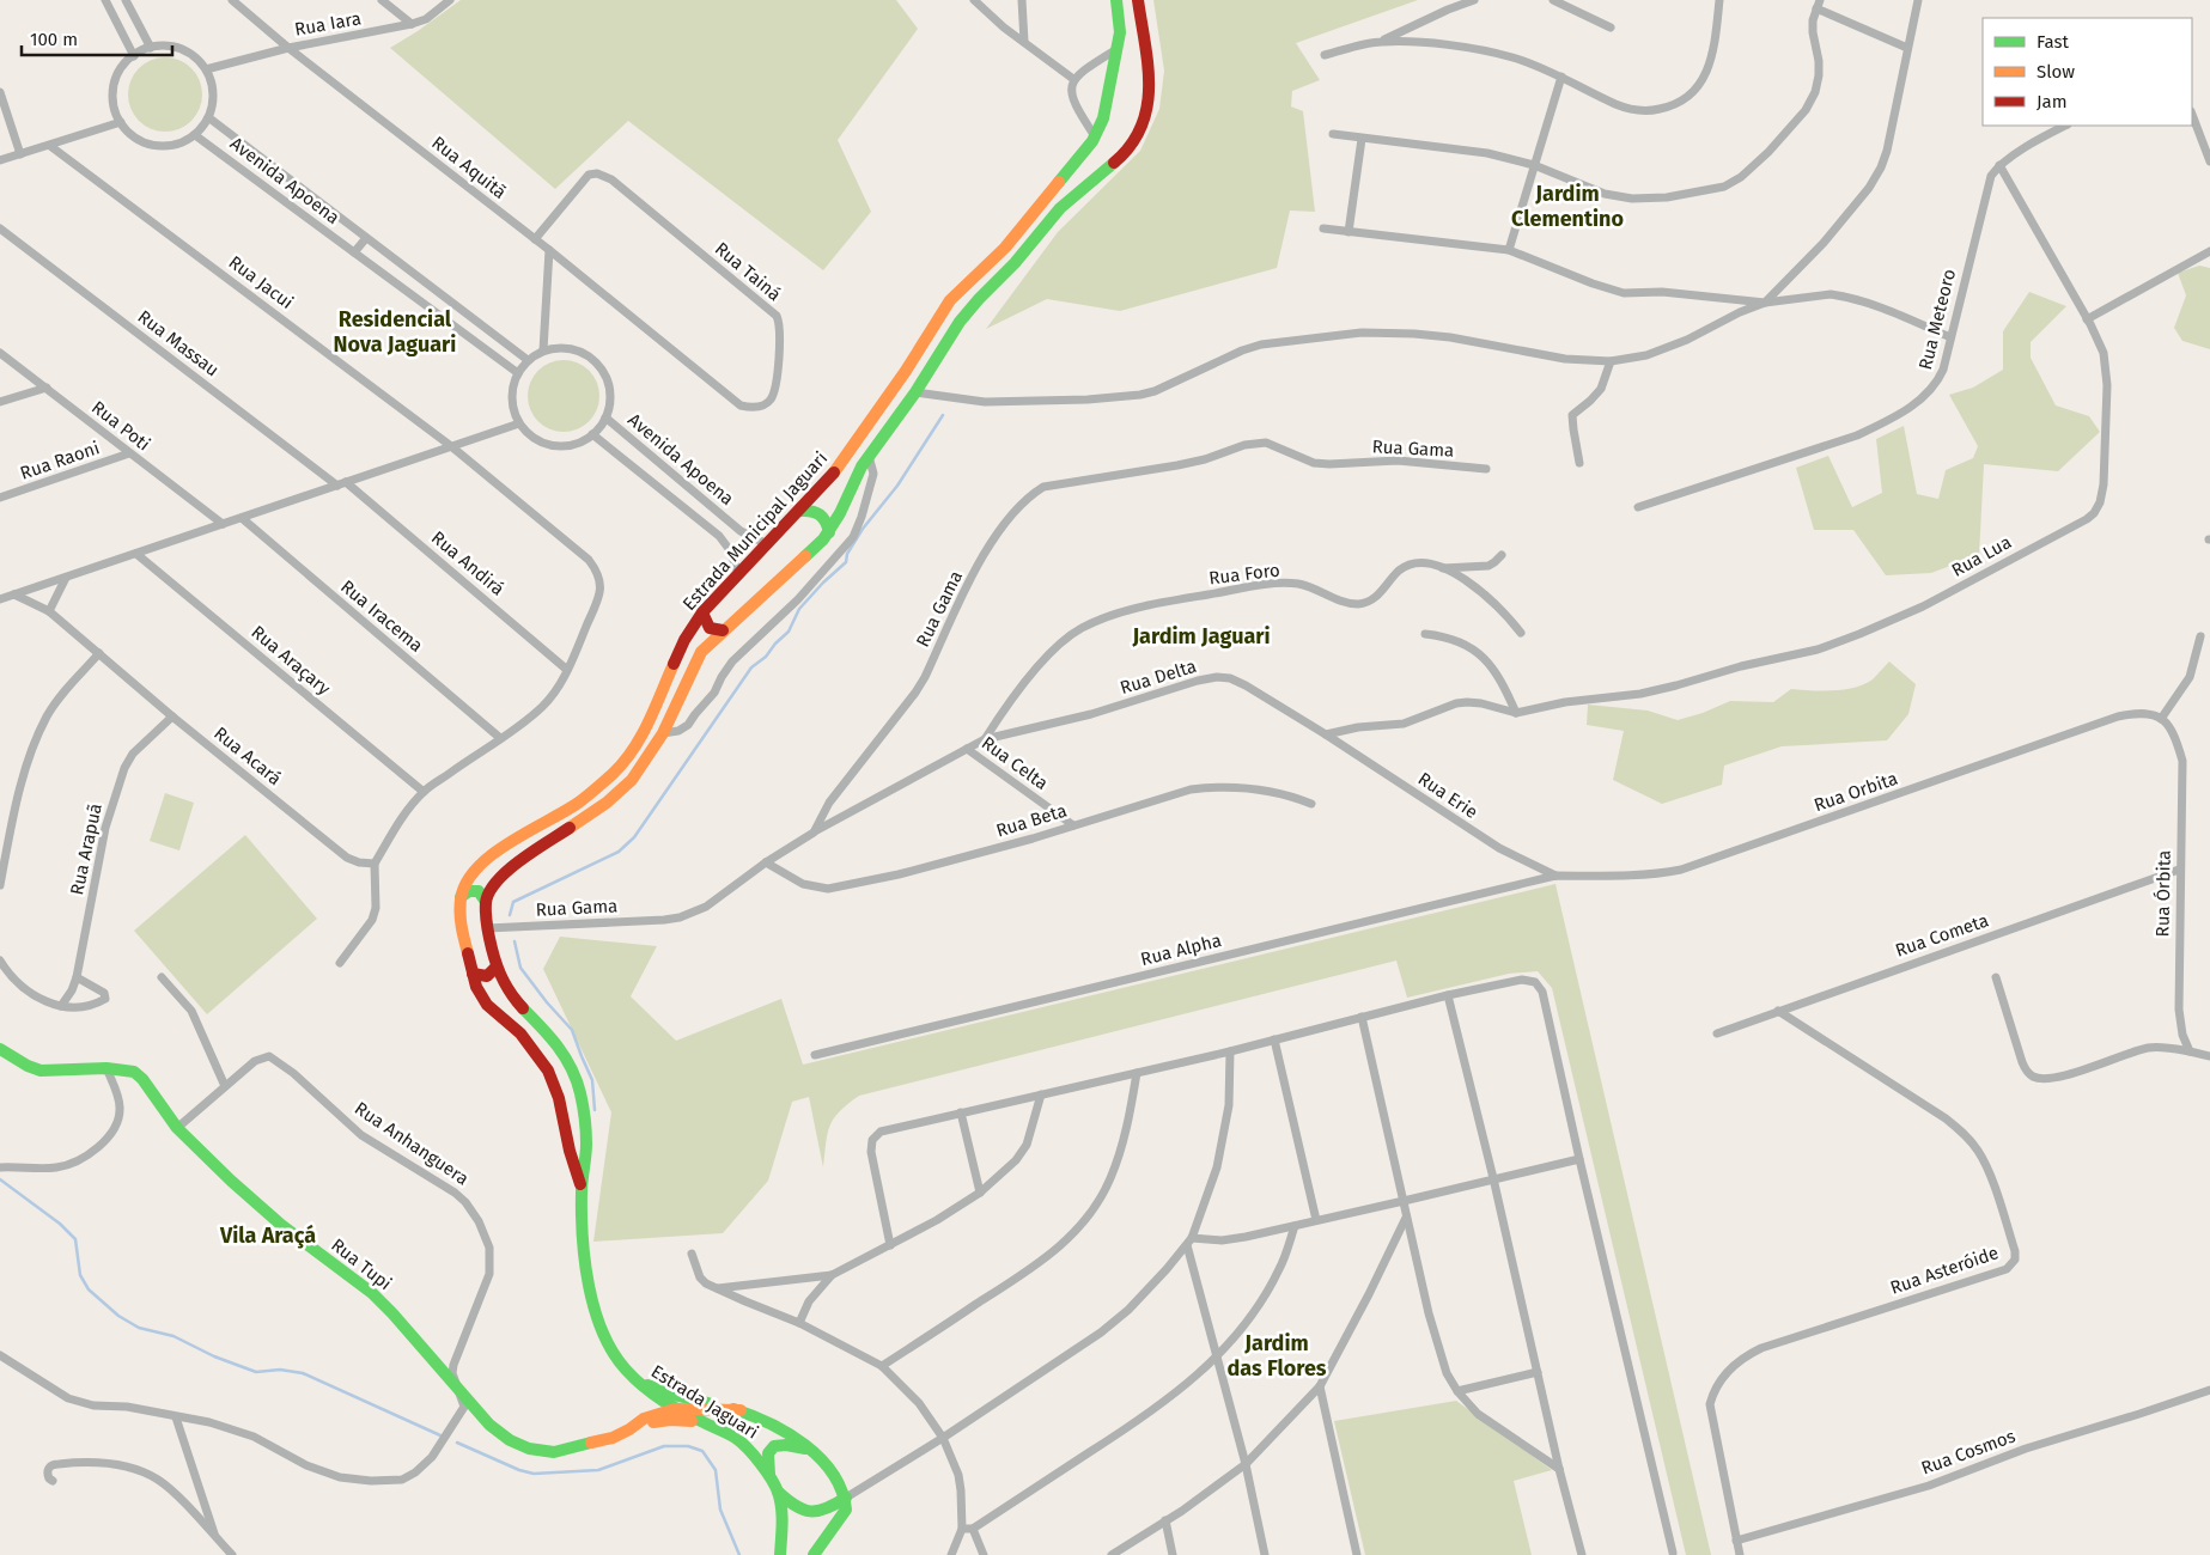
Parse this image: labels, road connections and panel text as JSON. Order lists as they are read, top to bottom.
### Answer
{
  "streets": {
    "main road": ["Estrada Municipal Jaguari", "Rua Tupi", "Estrada Jaguari"],
    "street": [
      "Rua Iara",
      "Rua Aquitã",
      "Avenida Apoena",
      "Rua Tainá",
      "Rua Jacui",
      "Rua Meteoro",
      "Rua Massau",
      "Rua Poti",
      "Rua Gama",
      "Rua Raoni",
      "Rua Lua",
      "Rua Andirá",
      "Rua Foro",
      "Rua Iracema",
      "Rua Araçary",
      "Rua Delta",
      "Rua Acará",
      "Rua Celta",
      "Rua Orbita",
      "Rua Erie",
      "Rua Beta",
      "Rua Arapuã",
      "Rua Órbita",
      "Rua Cometa",
      "Rua Alpha",
      "Rua Anhanguera",
      "Rua Asteróide",
      "Rua Cosmos"
    ]
  },
  "crossings": [
    ["Rua Iara", "Rua Aquitã"],
    ["Rua Iara", "Avenida Apoena"],
    ["Rua Aquitã", "Rua Tainá"],
    ["Avenida Apoena", "Estrada Municipal Jaguari"],
    ["Rua Meteoro", "Rua Lua"],
    ["Rua Massau", "Rua Andirá"],
    ["Rua Poti", "Rua Raoni"],
    ["Rua Gama", "Estrada Municipal Jaguari"],
    ["Rua Gama", "Rua Delta"],
    ["Rua Gama", "Rua Beta"],
    ["Estrada Municipal Jaguari", "Estrada Jaguari"],
    ["Rua Foro", "Rua Delta"],
    ["Rua Delta", "Rua Celta"],
    ["Rua Delta", "Rua Erie"],
    ["Rua Acará", "Rua Arapuã"],
    ["Rua Celta", "Rua Beta"],
    ["Rua Orbita", "Rua Erie"],
    ["Rua Orbita", "Rua Órbita"],
    ["Rua Orbita", "Rua Alpha"],
    ["Rua Erie", "Rua Alpha"],
    ["Rua Órbita", "Rua Cometa"],
    ["Rua Cometa", "Rua Asteróide"],
    ["Rua Anhanguera", "Rua Tupi"],
    ["Rua Tupi", "Estrada Jaguari"],
    ["Rua Asteróide", "Rua Cosmos"]
  ],
  "districts": [
    "Jardim Clementino",
    "Residencial Nova Jaguari",
    "Jardim Jaguari",
    "Vila Araçá",
    "Jardim das Flores"
  ],
  "legend": ["Fast", "Slow", "Jam"],
  "scale_bar": "100 m"
}
